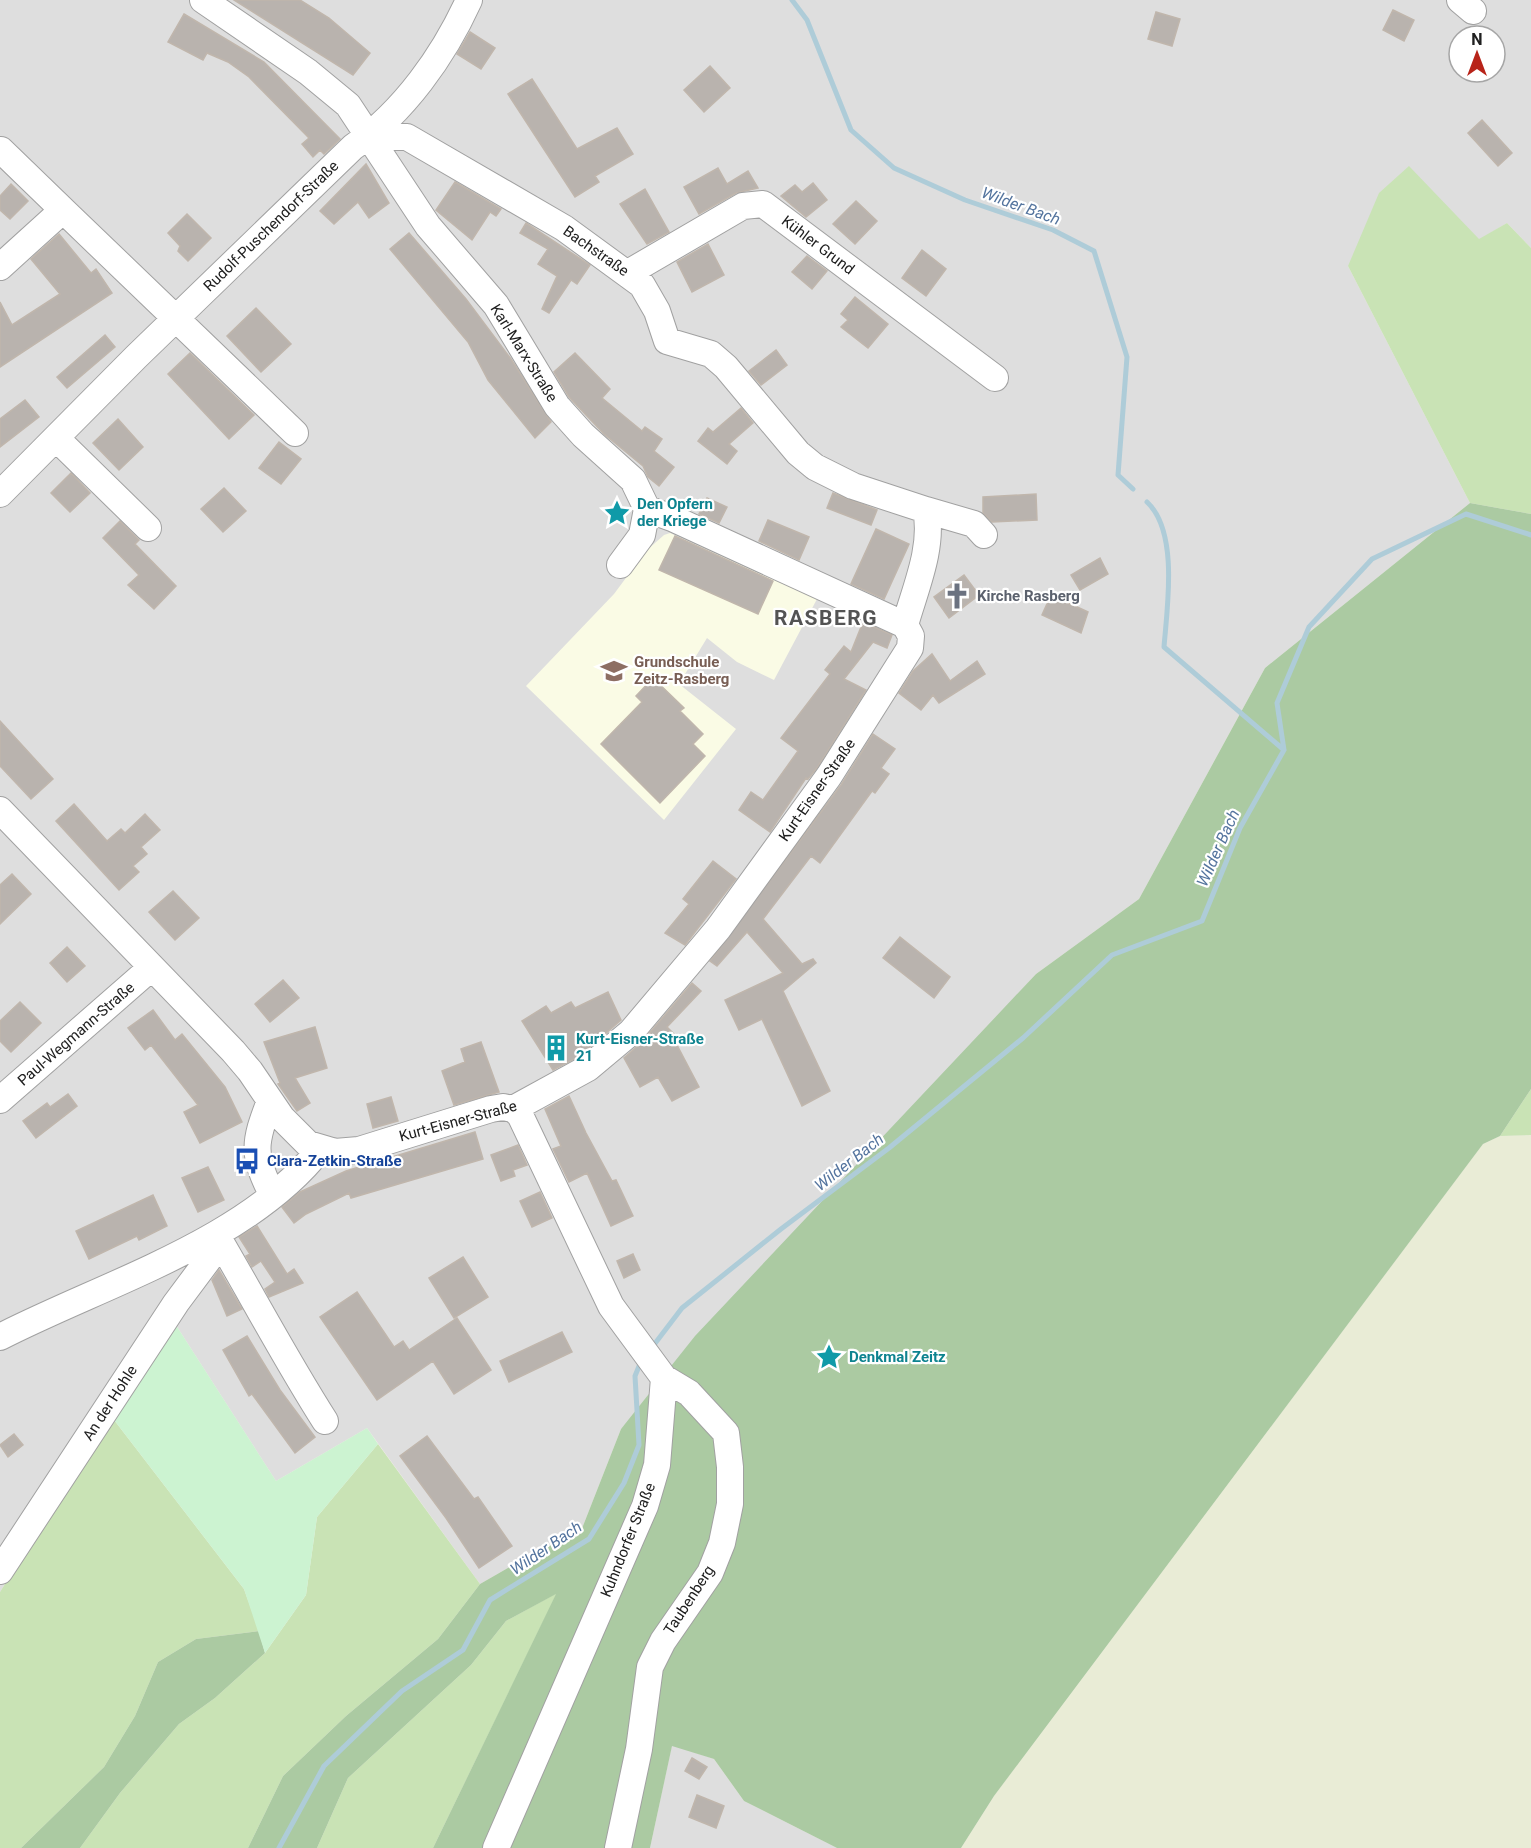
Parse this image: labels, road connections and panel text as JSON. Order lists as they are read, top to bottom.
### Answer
{
  "streets": {
    "street": [
      "Rudolf-Puschendorf-Straße",
      "Kühler Grund",
      "Bachstraße",
      "Karl-Marx-Straße",
      "Kurt-Eisner-Straße",
      "Paul-Wegmann-Straße",
      "An der Hohle",
      "Kuhndorfer Straße",
      "Taubenberg"
    ]
  },
  "crossings": [
    ["Rudolf-Puschendorf-Straße", "Bachstraße"],
    ["Rudolf-Puschendorf-Straße", "Karl-Marx-Straße"],
    ["Kühler Grund", "Bachstraße"],
    ["Bachstraße", "Karl-Marx-Straße"],
    ["Kuhndorfer Straße", "Taubenberg"]
  ],
  "districts": ["RASBERG"],
  "water": ["Wilder Bach"],
  "places": {
    "place": ["Den Opfern der Kriege", "Denkmal Zeitz"],
    "church": ["Kirche Rasberg"],
    "school or university": ["Grundschule Zeitz-Rasberg"],
    "building": ["Kurt-Eisner-Straße 21"],
    "bus stop": ["Clara-Zetkin-Straße"]
  },
  "north": "top"
}
